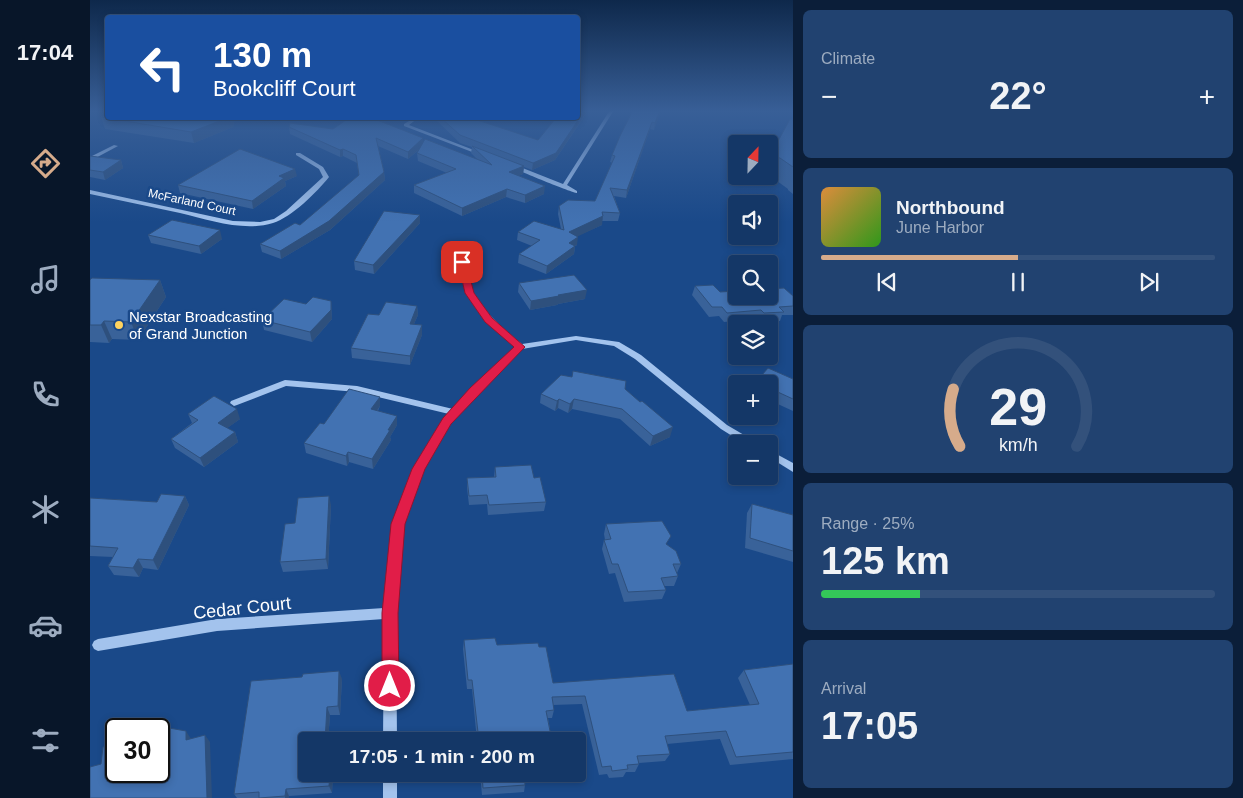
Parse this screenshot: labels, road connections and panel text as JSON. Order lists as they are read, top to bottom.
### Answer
{
  "streets": {
    "street": ["McFarland Court", "Cedar Court"]
  },
  "places": ["Nexstar Broadcasting of Grand Junction"],
  "north": "top",
  "page": {
    "tabs": "17:04",
    "tile": [
      "Climate",
      ["Range · 25%", "125 km"],
      ["Arrival", "17:05"]
    ],
    "turn": ["130 m", "Bookcliff Court"],
    "heat": ["−", "22°", "+"],
    "map_buttons": ["+", "−"],
    "song": ["Northbound", "June Harbor"],
    "limit": "30",
    "trip": "17:05 · 1 min · 200 m",
    "gauge": ["29", "km/h"]
  }
}
